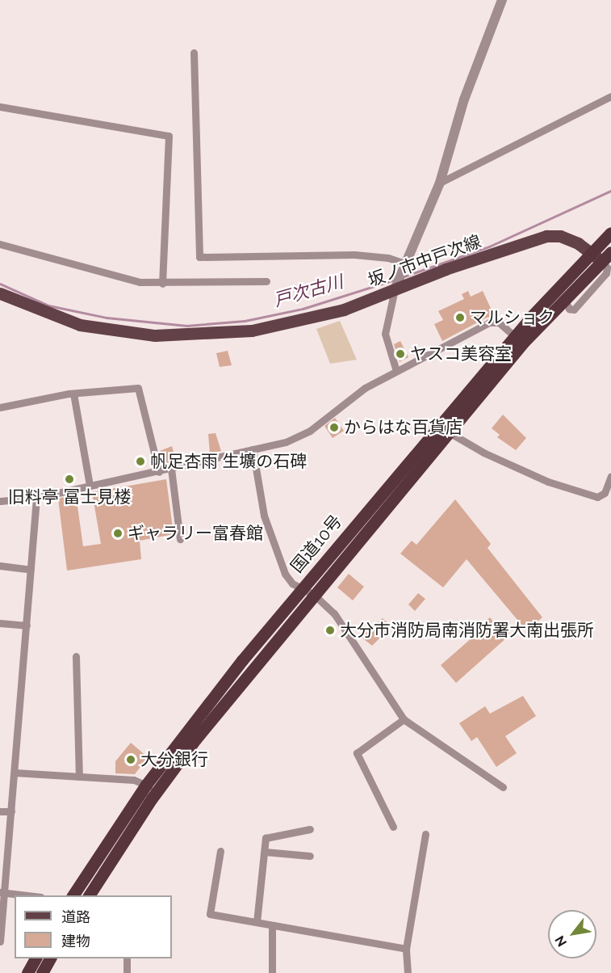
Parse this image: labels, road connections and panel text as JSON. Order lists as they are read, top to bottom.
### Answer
{
  "streets": {
    "highway": ["国道10号"],
    "main road": ["坂ノ市中戸次線"]
  },
  "crossings": [
    ["坂ノ市中戸次線", "国道10号"]
  ],
  "water": ["戸次古川"],
  "places": [
    "マルショク",
    "ヤスコ美容室",
    "からはな百貨店",
    "帆足杏雨 生壙の石碑",
    "旧料亭 冨士見楼",
    "ギャラリー富春館",
    "大分市消防局南消防署大南出張所",
    "大分銀行"
  ],
  "legend": ["道路", "建物"],
  "north": "bottom left"
}
